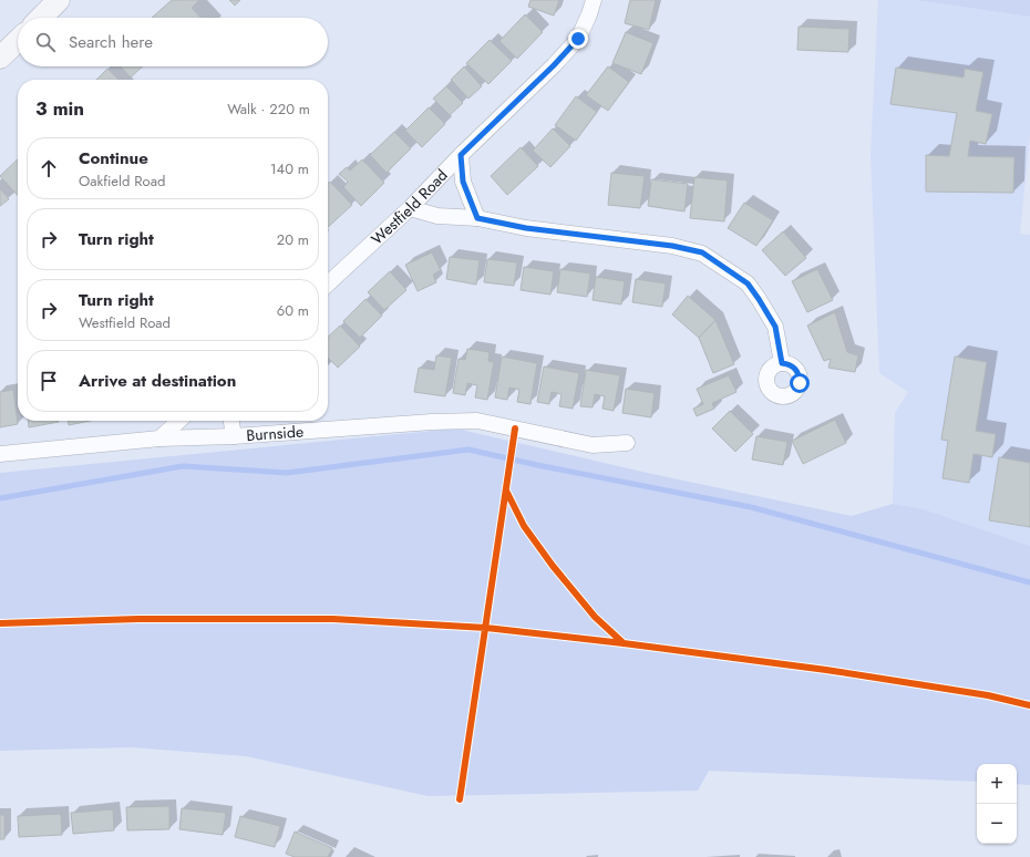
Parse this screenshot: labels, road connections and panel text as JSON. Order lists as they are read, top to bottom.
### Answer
{
  "streets": {
    "street": ["Westfield Road", "Burnside"]
  },
  "page": {
    "search": "Search here",
    "heading": ["3 min", "Walk · 220 m"],
    "list": [
      ["Continue", "Oakfield Road", "140 m"],
      ["Turn right", "20 m"],
      ["Turn right", "Westfield Road", "60 m"],
      "Arrive at destination"
    ],
    "map_buttons": ["+", "−"]
  }
}
